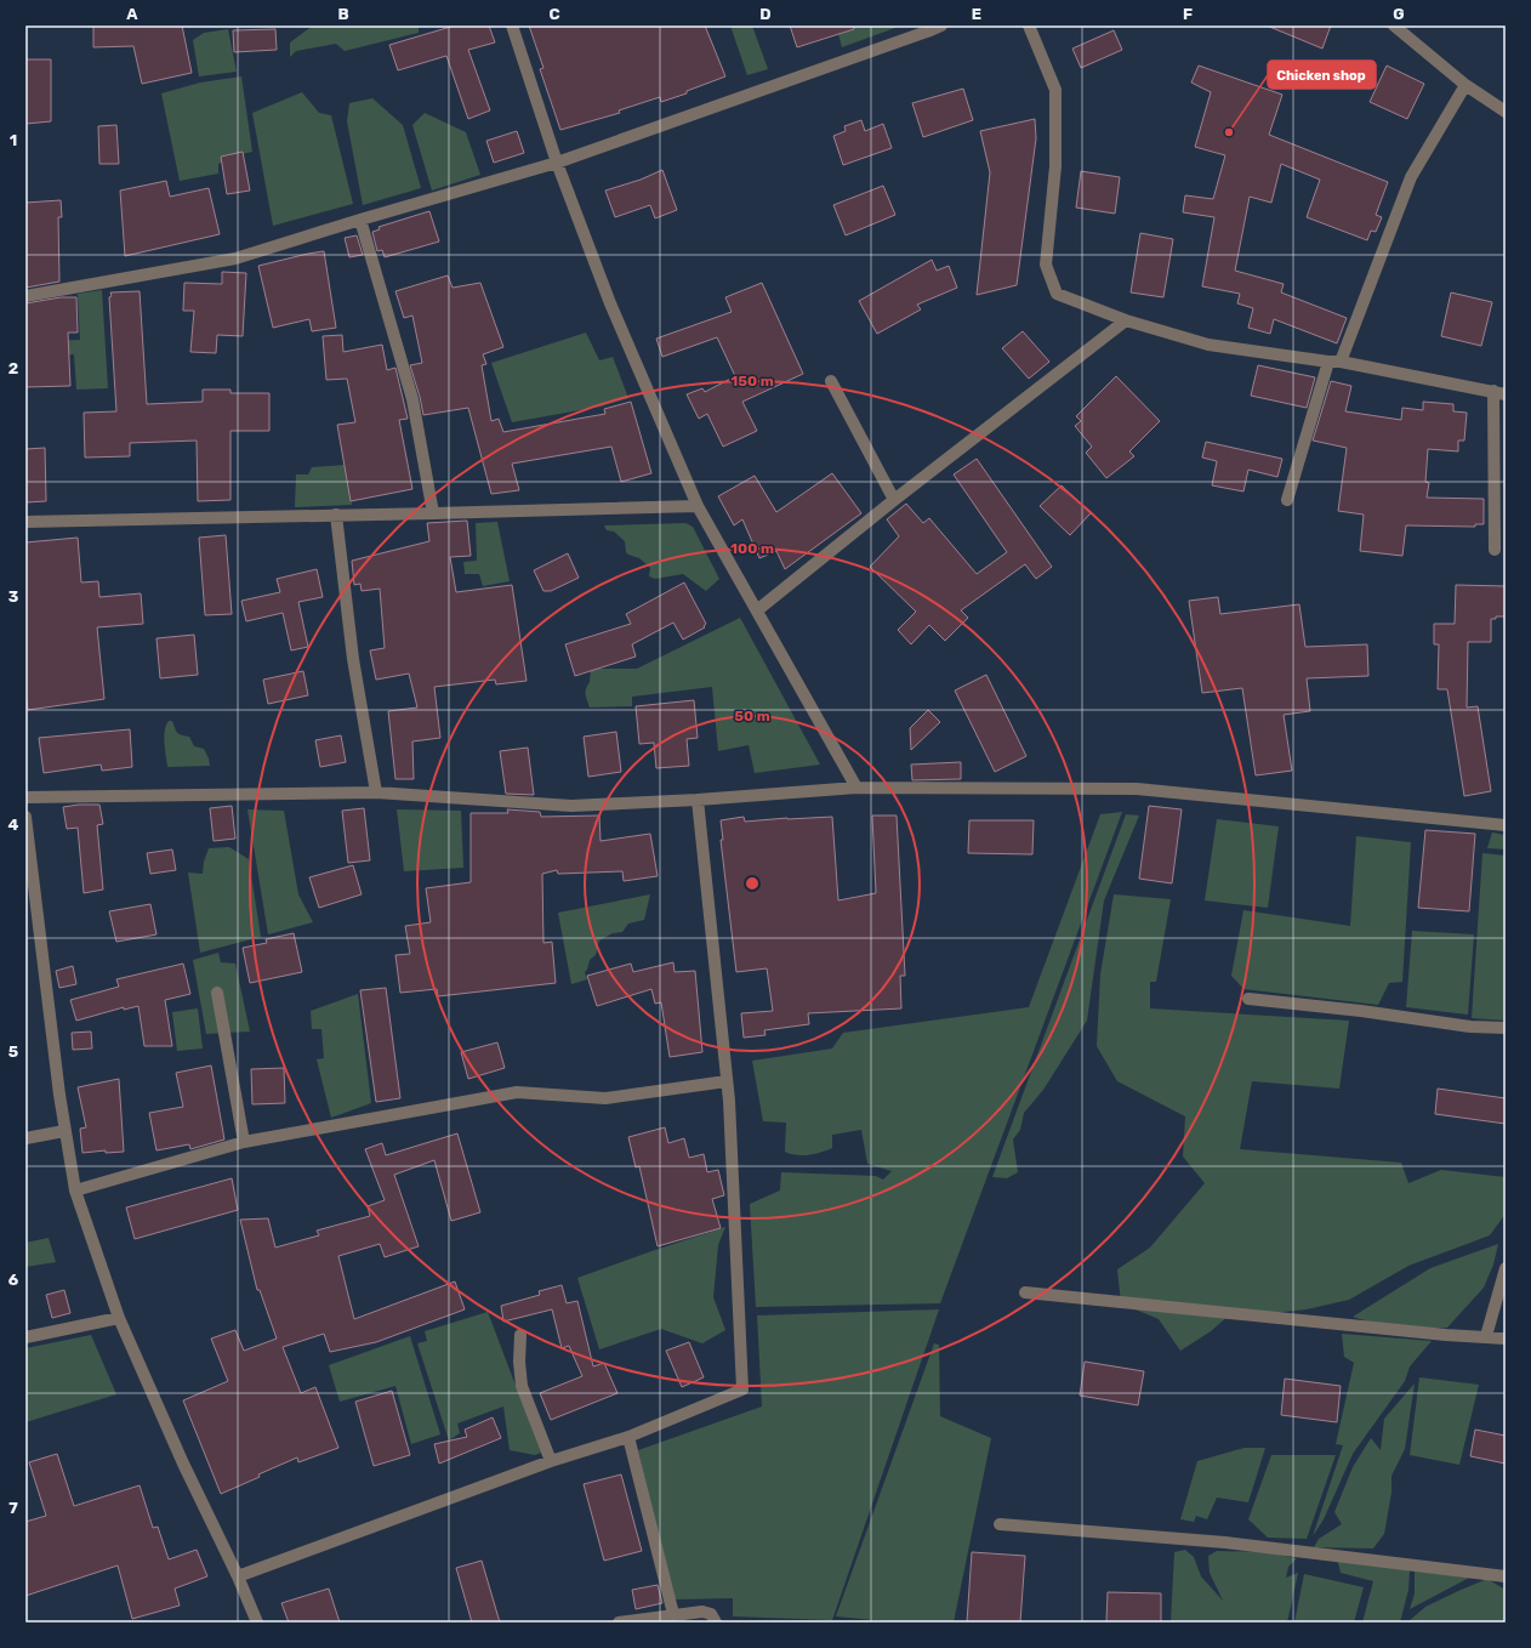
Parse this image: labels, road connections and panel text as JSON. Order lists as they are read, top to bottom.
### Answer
{
  "places": ["Chicken shop"],
  "grid": {
    "columns": [
      "A",
      "B",
      "C",
      "D",
      "E",
      "F",
      "G"
    ],
    "rows": [
      "1",
      "2",
      "3",
      "4",
      "5",
      "6",
      "7"
    ]
  },
  "rings": ["150 m", "100 m", "50 m"]
}
